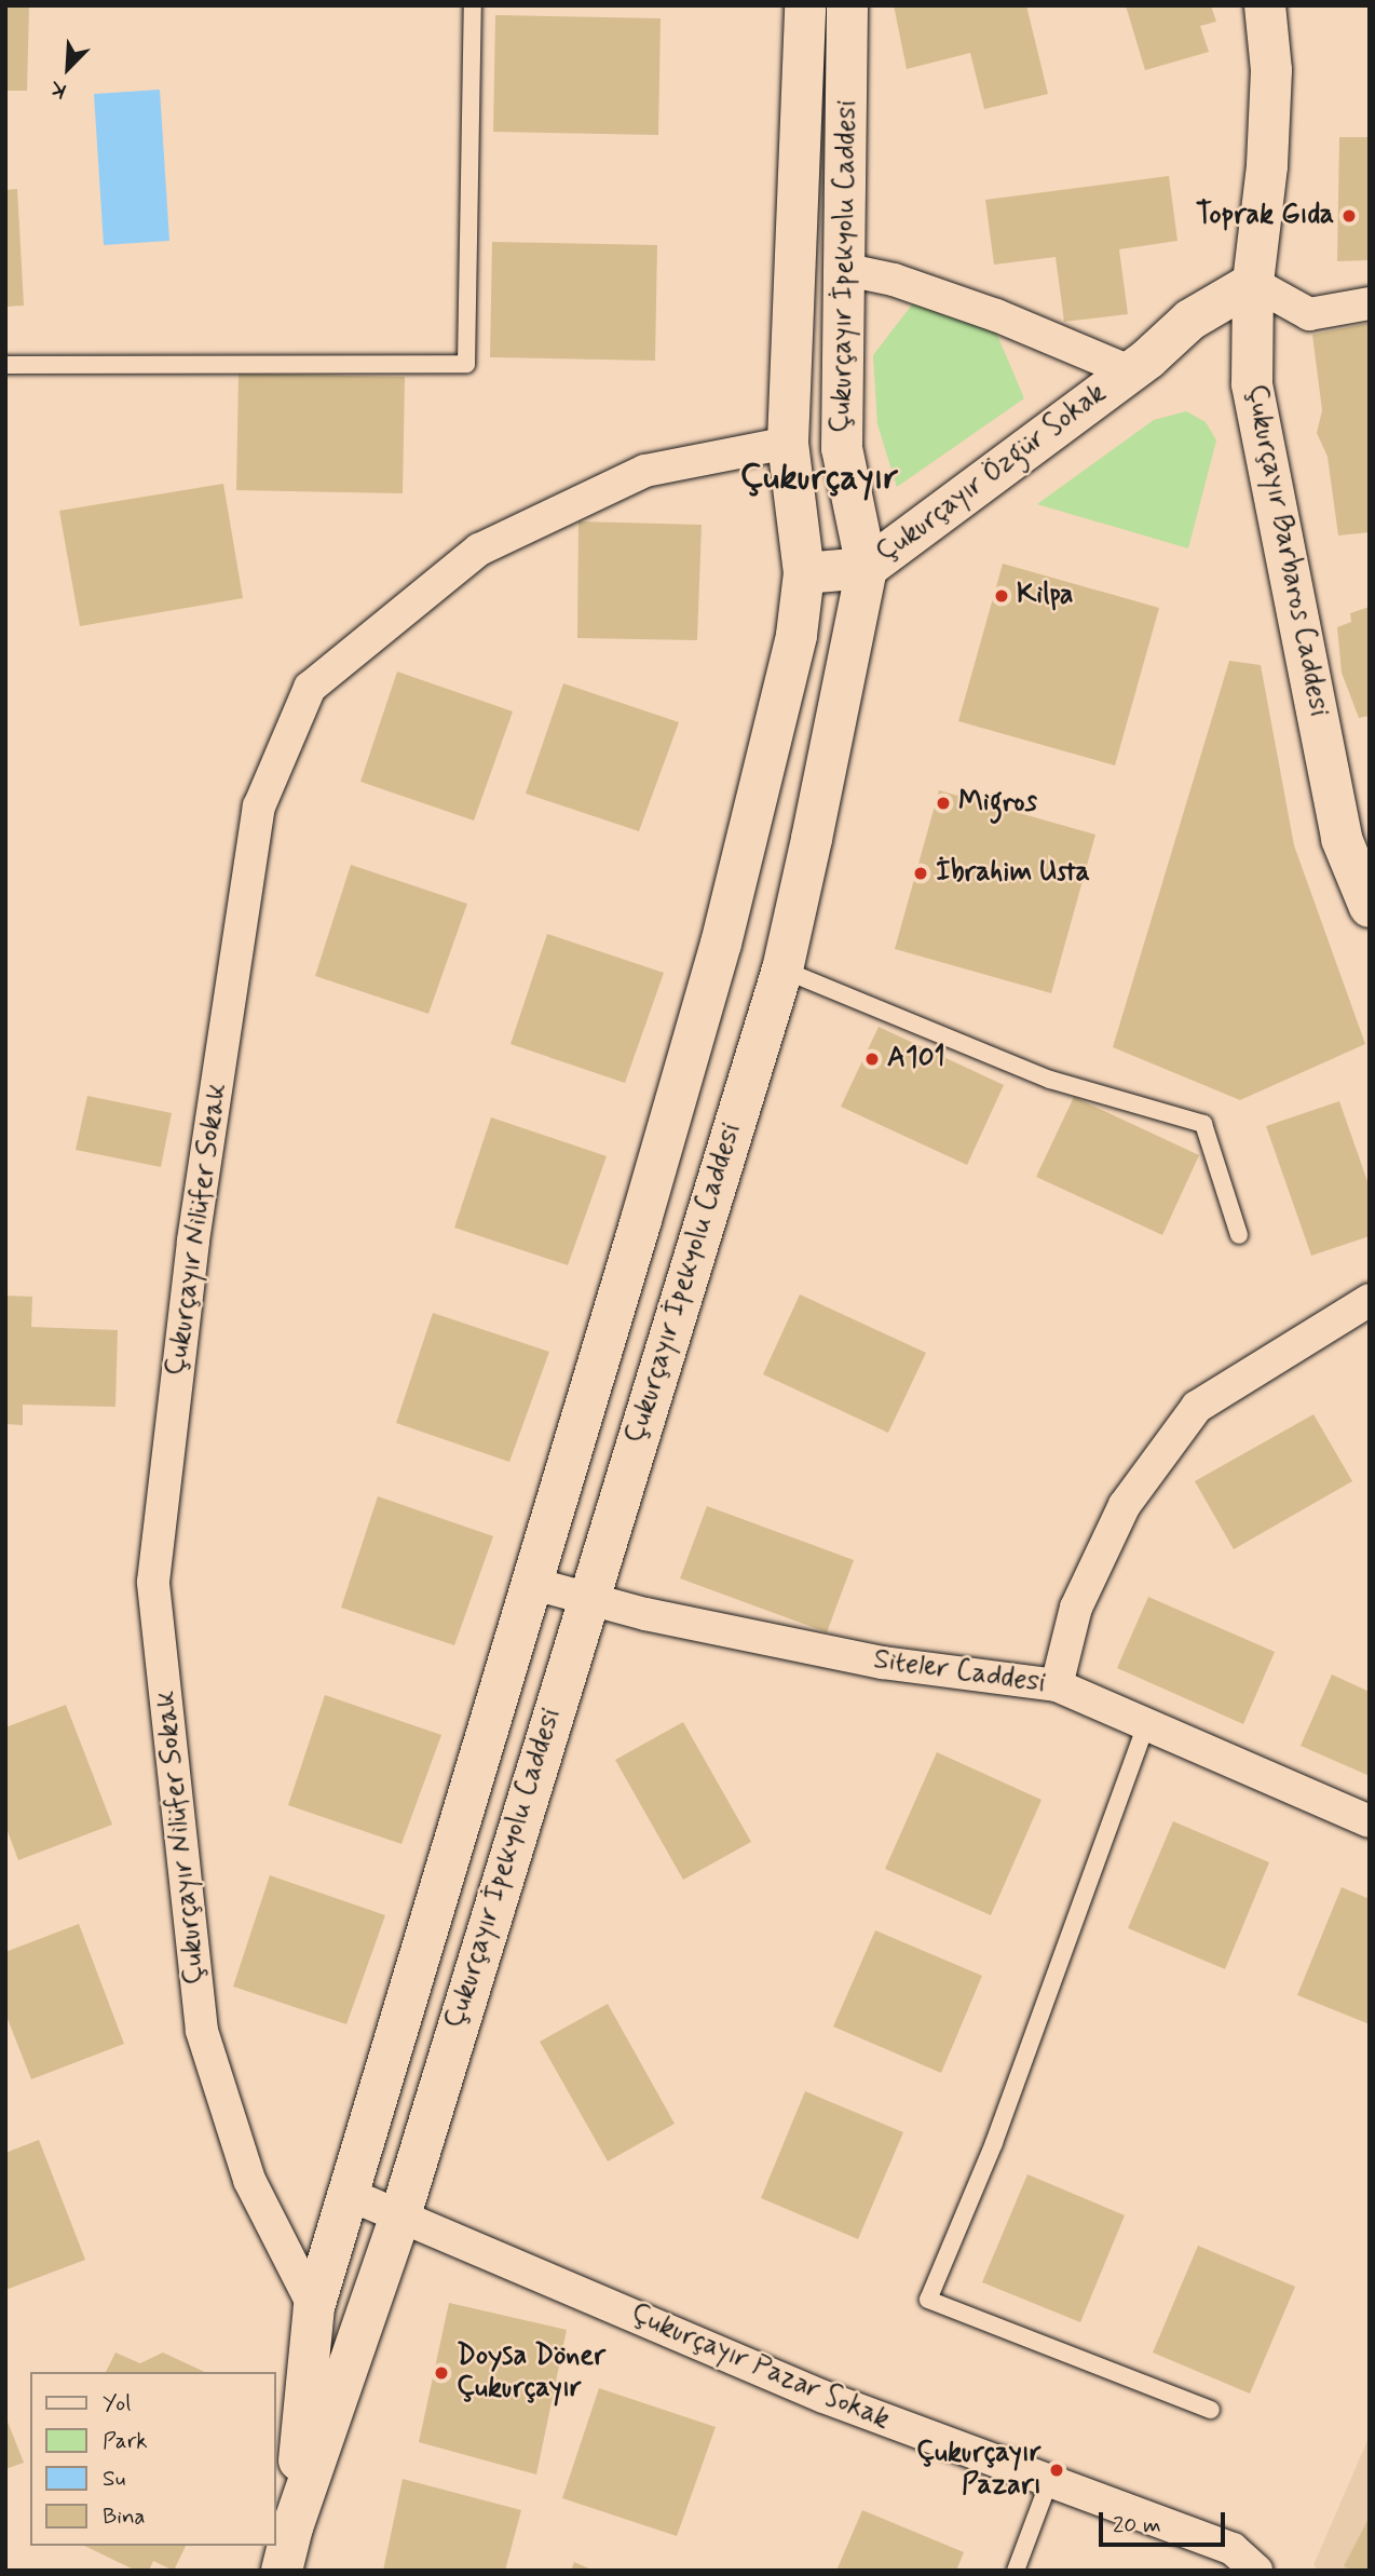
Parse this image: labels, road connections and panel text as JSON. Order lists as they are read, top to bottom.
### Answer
{
  "streets": {
    "street": [
      "Çukurçayır İpekyolu Caddesi",
      "Çukurçayır Özgür Sokak",
      "Çukurçayır Barbaros Caddesi",
      "Çukurçayır Nilüfer Sokak",
      "Siteler Caddesi",
      "Çukurçayır Pazar Sokak"
    ]
  },
  "crossings": [
    ["Çukurçayır İpekyolu Caddesi", "Çukurçayır Özgür Sokak"],
    ["Çukurçayır İpekyolu Caddesi", "Çukurçayır Nilüfer Sokak"],
    ["Çukurçayır İpekyolu Caddesi", "Siteler Caddesi"],
    ["Çukurçayır İpekyolu Caddesi", "Çukurçayır Pazar Sokak"],
    ["Çukurçayır Özgür Sokak", "Çukurçayır Barbaros Caddesi"]
  ],
  "districts": ["Çukurçayır"],
  "places": [
    "Toprak Gıda",
    "Kilpa",
    "Migros",
    "İbrahim Usta",
    "A101",
    "Doysa Döner Çukurçayır",
    "Çukurçayır Pazarı"
  ],
  "legend": [
    "Yol",
    "Park",
    "Su",
    "Bina"
  ],
  "scale_bar": "20 m",
  "north": "bottom left"
}
